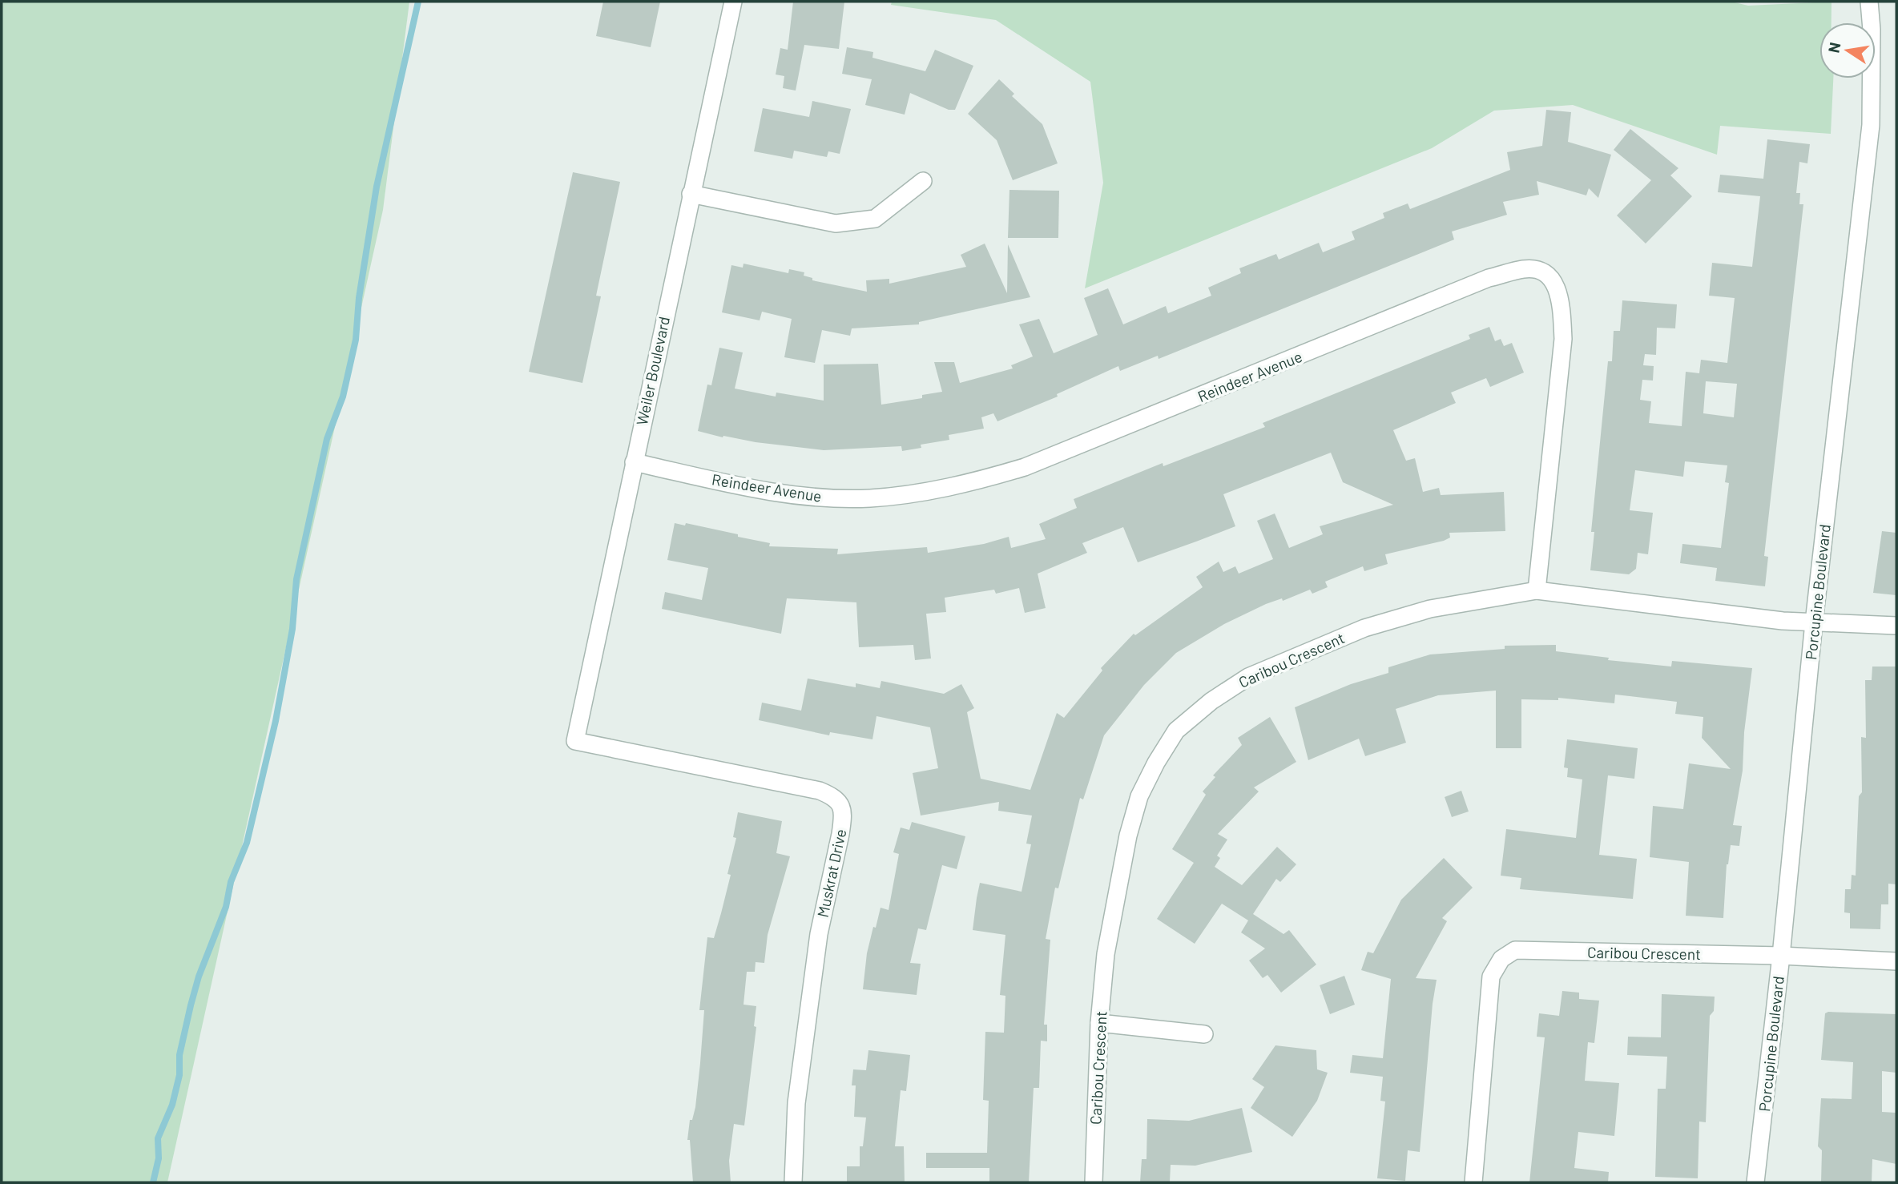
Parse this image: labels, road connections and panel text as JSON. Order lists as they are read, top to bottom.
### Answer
{
  "streets": {
    "street": [
      "Weiler Boulevard",
      "Reindeer Avenue",
      "Porcupine Boulevard",
      "Caribou Crescent",
      "Muskrat Drive"
    ]
  },
  "crossings": [
    ["Weiler Boulevard", "Reindeer Avenue"],
    ["Weiler Boulevard", "Muskrat Drive"],
    ["Reindeer Avenue", "Caribou Crescent"],
    ["Porcupine Boulevard", "Caribou Crescent"]
  ],
  "north": "left"
}
